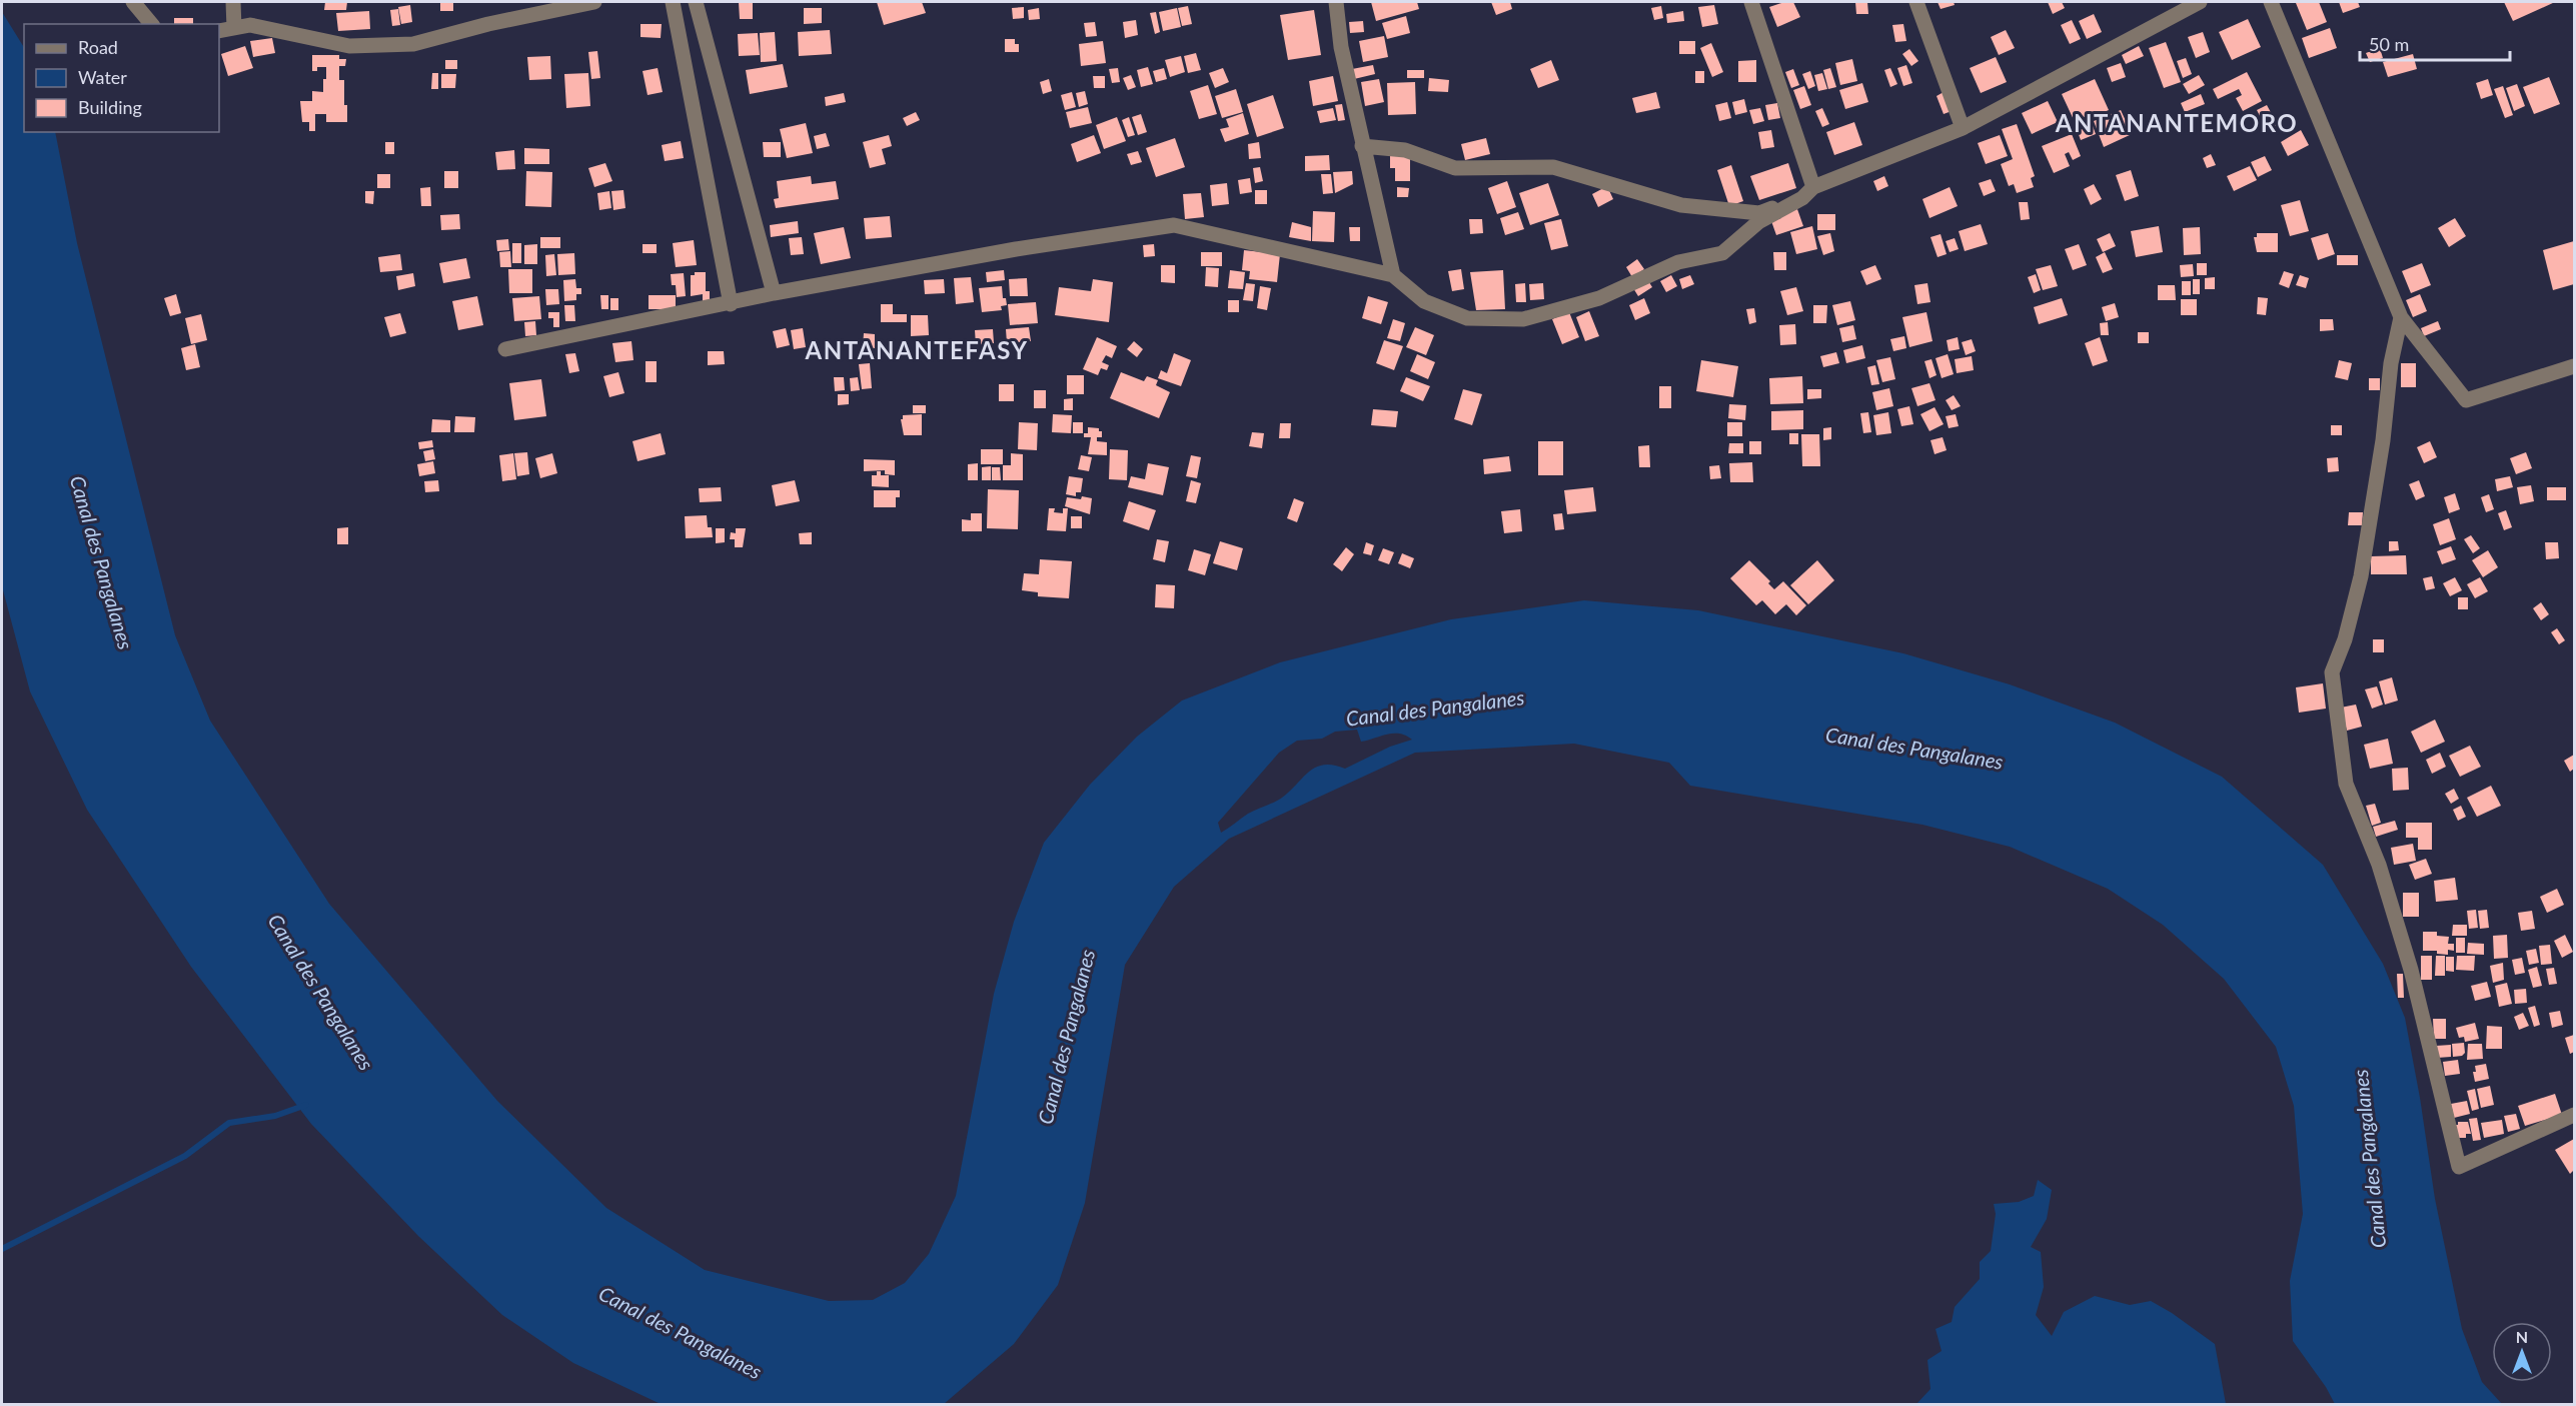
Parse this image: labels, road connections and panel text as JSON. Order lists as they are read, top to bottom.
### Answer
{
  "districts": ["ANTANANTEMORO", "ANTANANTEFASY"],
  "water": ["Canal des Pangalanes"],
  "legend": ["Road", "Water", "Building"],
  "scale_bar": "50 m",
  "north": "top"
}
